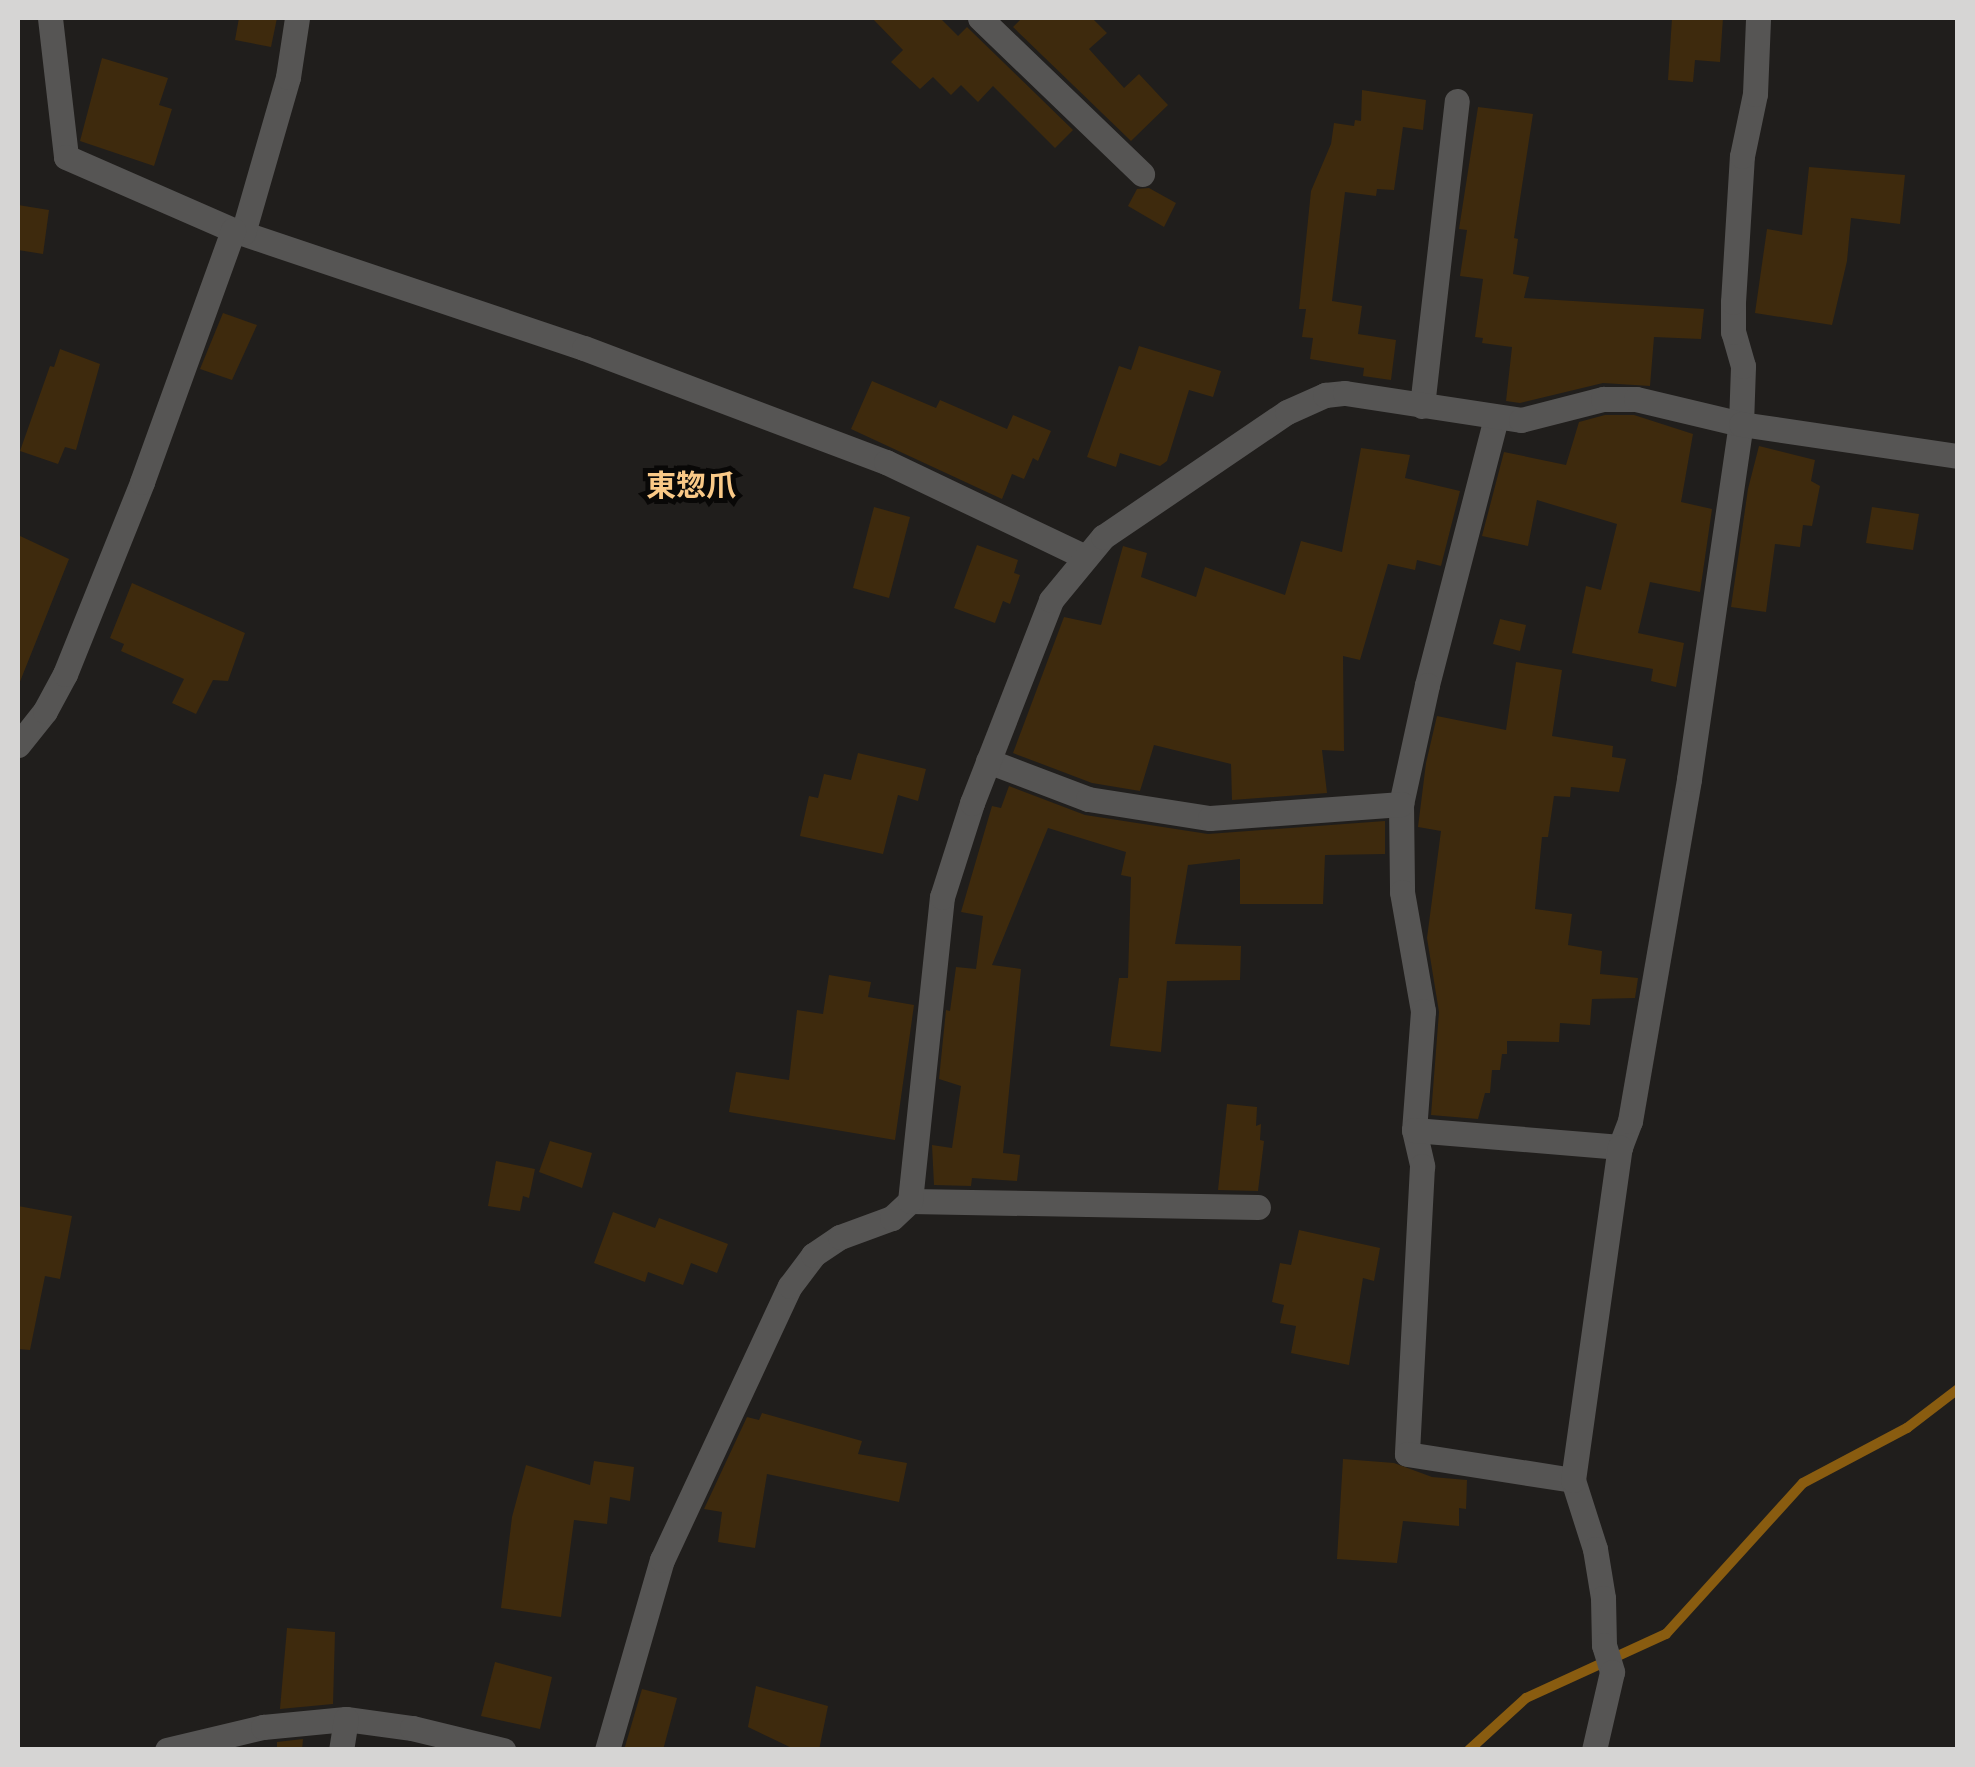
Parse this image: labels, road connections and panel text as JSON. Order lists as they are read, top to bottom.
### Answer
{
  "districts": ["東惣爪"]
}
